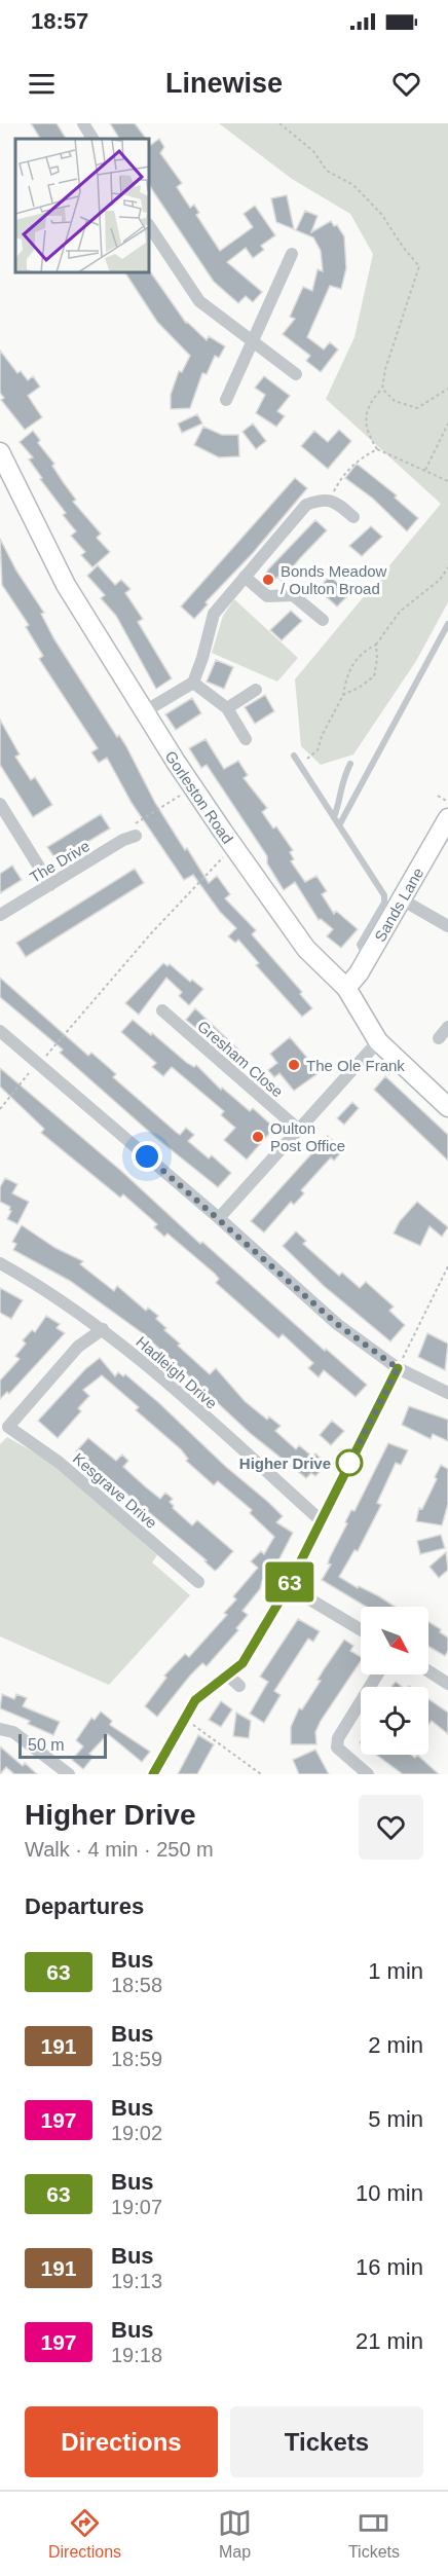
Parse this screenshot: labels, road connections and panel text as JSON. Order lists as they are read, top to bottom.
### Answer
{
  "streets": {
    "main road": ["Gorleston Road", "Sands Lane"],
    "street": [
      "The Drive",
      "Gresham Close",
      "Hadleigh Drive",
      "Kesgrave Drive"
    ]
  },
  "crossings": [
    ["Gorleston Road", "Sands Lane"],
    ["Hadleigh Drive", "Kesgrave Drive"]
  ],
  "places": [
    "Bonds Meadow / Oulton Broad",
    "The Ole Frank",
    "Oulton Post Office",
    "Higher Drive"
  ],
  "lines": ["bus line 63"],
  "scale_bar": "50 m",
  "north": "bottom right",
  "page": {
    "status": "18:57",
    "header": "Linewise",
    "on_map": "63",
    "scale": "50 m",
    "heading": [
      ["Higher Drive", "Walk · 4 min · 250 m"],
      "Departures"
    ],
    "list": [
      {
        "mark": "63",
        "name": "Bus",
        "note": "18:58",
        "value": "1 min"
      },
      {
        "mark": "191",
        "name": "Bus",
        "note": "18:59",
        "value": "2 min"
      },
      {
        "mark": "197",
        "name": "Bus",
        "note": "19:02",
        "value": "5 min"
      },
      {
        "mark": "63",
        "name": "Bus",
        "note": "19:07",
        "value": "10 min"
      },
      {
        "mark": "191",
        "name": "Bus",
        "note": "19:13",
        "value": "16 min"
      },
      {
        "mark": "197",
        "name": "Bus",
        "note": "19:18",
        "value": "21 min"
      }
    ],
    "buttons": ["Directions", "Tickets"],
    "tabs": ["Directions", "Map", "Tickets"]
  }
}
